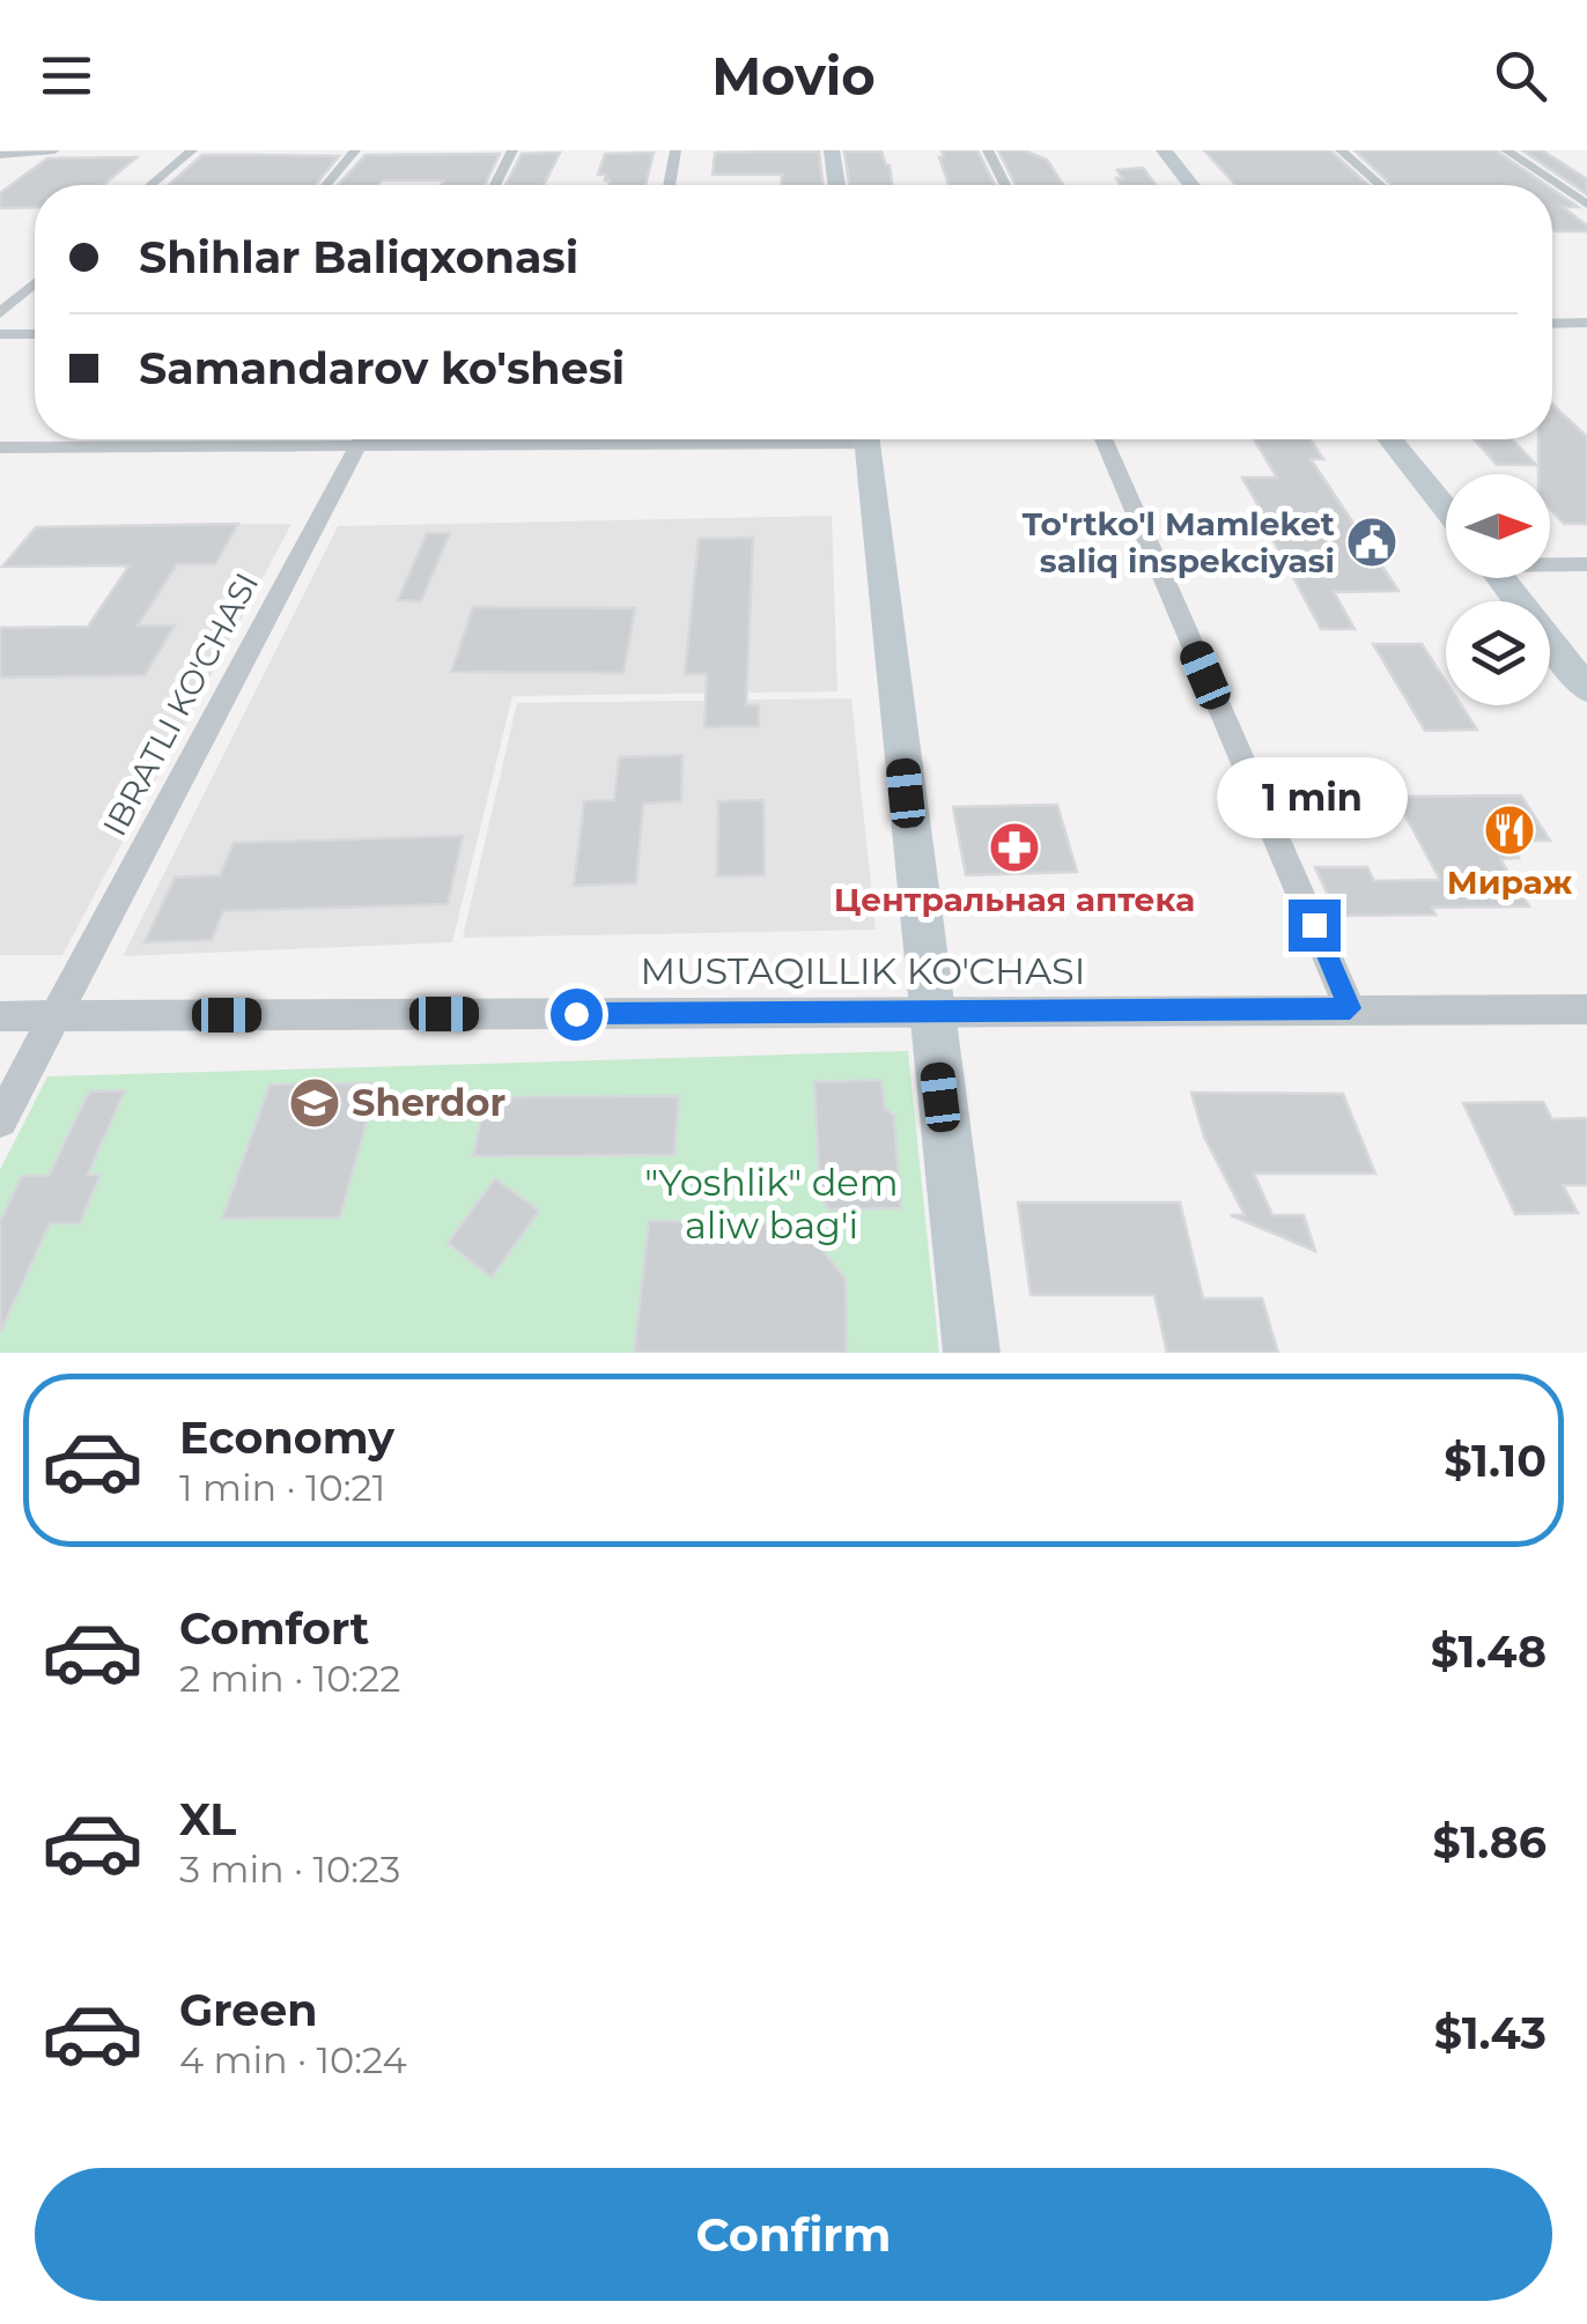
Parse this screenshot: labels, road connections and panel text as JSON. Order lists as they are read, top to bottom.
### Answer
{
  "streets": {
    "street": ["IBRATLI KO'CHASI", "MUSTAQILLIK KO'CHASI"]
  },
  "crossings": [
    ["IBRATLI KO'CHASI", "MUSTAQILLIK KO'CHASI"]
  ],
  "parks": ["\"Yoshlik\" dem aliw bag'i"],
  "places": {
    "public building": ["To'rtko'l Mamleket saliq inspekciyasi"],
    "restaurant": ["Мираж"],
    "pharmacy": ["Центральная аптека"],
    "school or university": ["Sherdor"]
  },
  "north": "right",
  "page": {
    "header": "Movio",
    "banner": ["Shihlar Baliqxonasi", "Samandarov ko'shesi"],
    "bubble": "1 min",
    "list": [
      {
        "name": "Economy",
        "note": "1 min · 10:21",
        "value": "$1.10"
      },
      {
        "name": "Comfort",
        "note": "2 min · 10:22",
        "value": "$1.48"
      },
      {
        "name": "XL",
        "note": "3 min · 10:23",
        "value": "$1.86"
      },
      {
        "name": "Green",
        "note": "4 min · 10:24",
        "value": "$1.43"
      }
    ],
    "buttons": "Confirm"
  }
}
